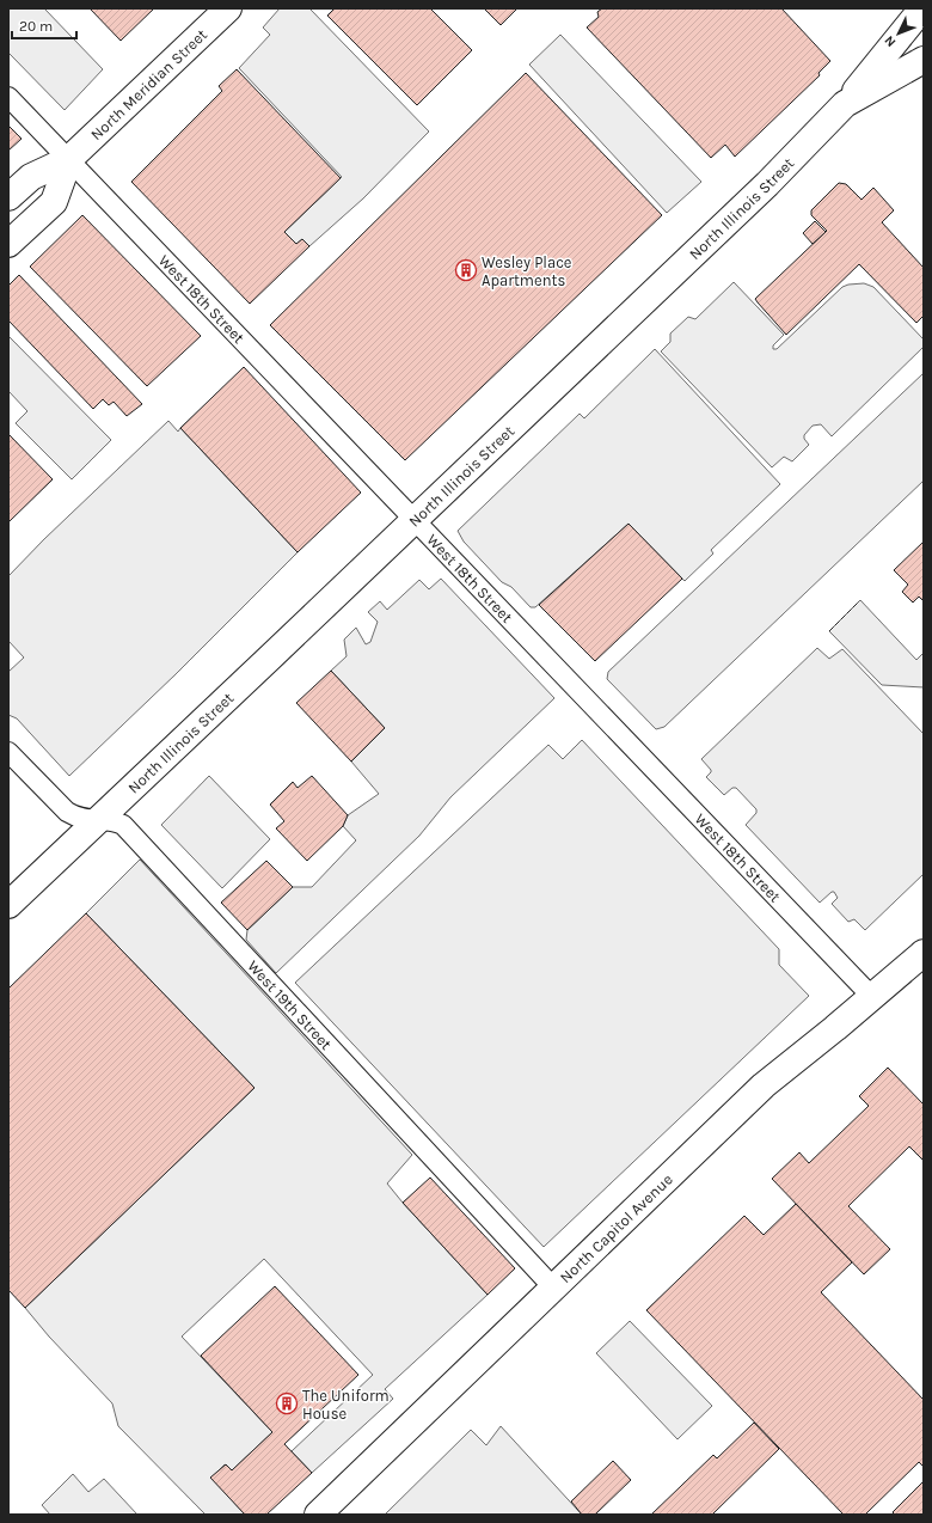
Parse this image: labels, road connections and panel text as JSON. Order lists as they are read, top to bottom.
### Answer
{
  "streets": {
    "main road": ["North Meridian Street", "North Illinois Street", "North Capitol Avenue"],
    "street": ["West 18th Street", "West 19th Street"]
  },
  "crossings": [
    ["North Meridian Street", "West 18th Street"],
    ["North Illinois Street", "West 18th Street"],
    ["North Illinois Street", "West 19th Street"],
    ["West 18th Street", "North Capitol Avenue"],
    ["West 19th Street", "North Capitol Avenue"]
  ],
  "places": {
    "building": ["Wesley Place Apartments", "The Uniform House"]
  },
  "scale_bar": "20 m",
  "north": "bottom left"
}
